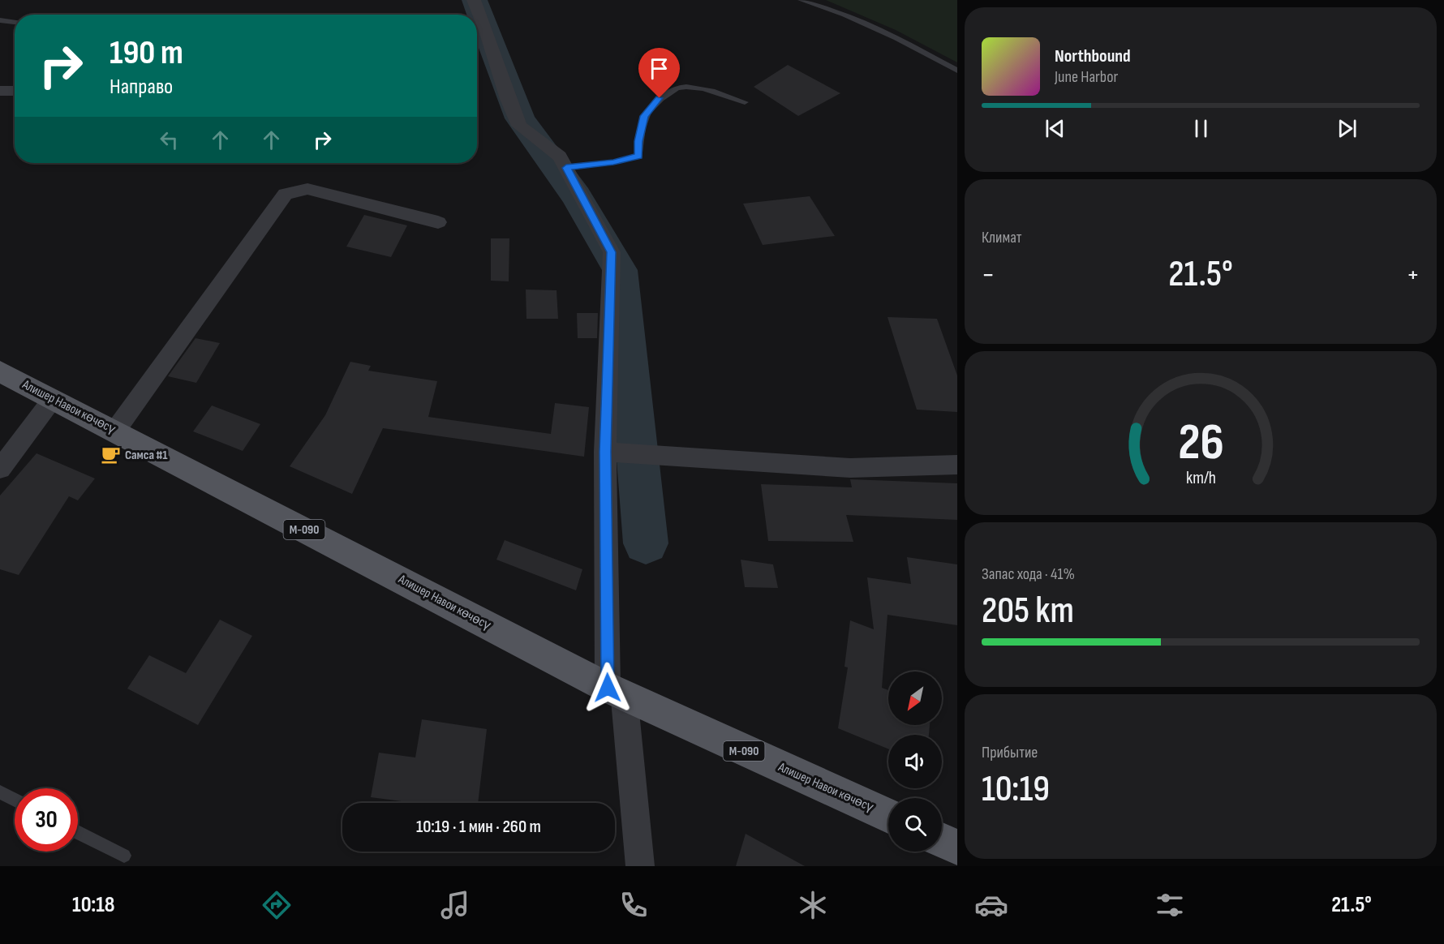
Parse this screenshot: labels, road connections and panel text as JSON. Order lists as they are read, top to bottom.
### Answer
{
  "streets": {
    "main road": ["Алишер Навои көчөсү", "М-090"]
  },
  "places": {
    "cafe": ["Самса #1"]
  },
  "north": "bottom left",
  "page": {
    "turn": ["190 m", "Направо"],
    "song": ["Northbound", "June Harbor"],
    "tile": [
      "Климат",
      ["Запас хода · 41%", "205 km"],
      ["Прибытие", "10:19"]
    ],
    "heat": ["−", "21.5°", "+"],
    "limit": "30",
    "trip": "10:19 · 1 мин · 260 m",
    "tabs": ["10:18", "21.5°"],
    "gauge": ["26", "km/h"]
  }
}
